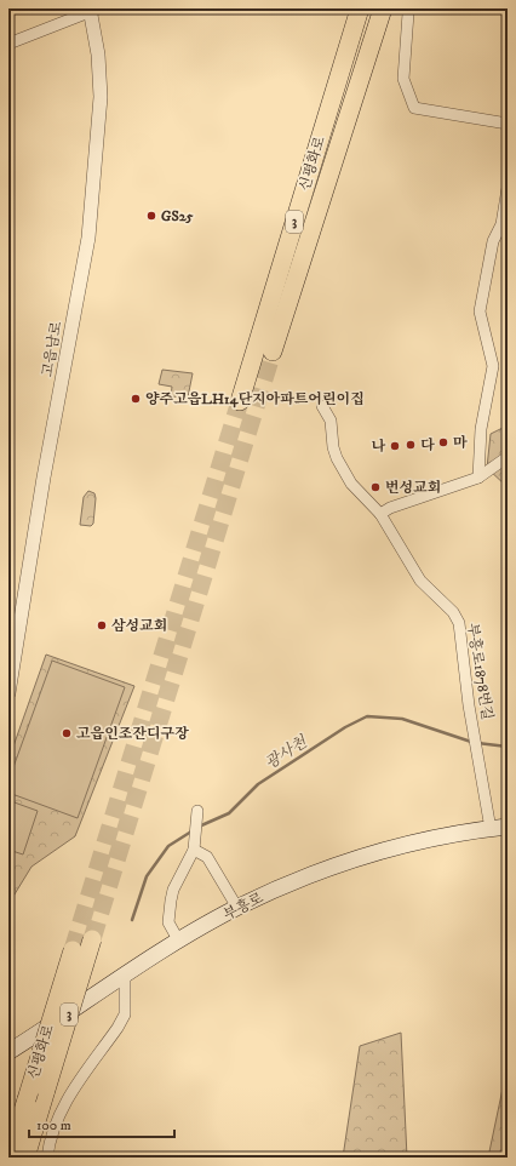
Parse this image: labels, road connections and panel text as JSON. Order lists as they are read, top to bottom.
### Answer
{
  "streets": {
    "highway": ["신평화로", "3"],
    "main road": ["부흥로"],
    "street": ["고읍남로", "부흥로1878번길"]
  },
  "crossings": [
    ["부흥로1878번길", "부흥로"]
  ],
  "water": ["광사천"],
  "places": [
    "GS25",
    "양주고읍LH14단지아파트어린이집",
    "마",
    "다",
    "나",
    "번성교회",
    "삼성교회",
    "고읍인조잔디구장"
  ],
  "scale_bar": "100 m"
}
